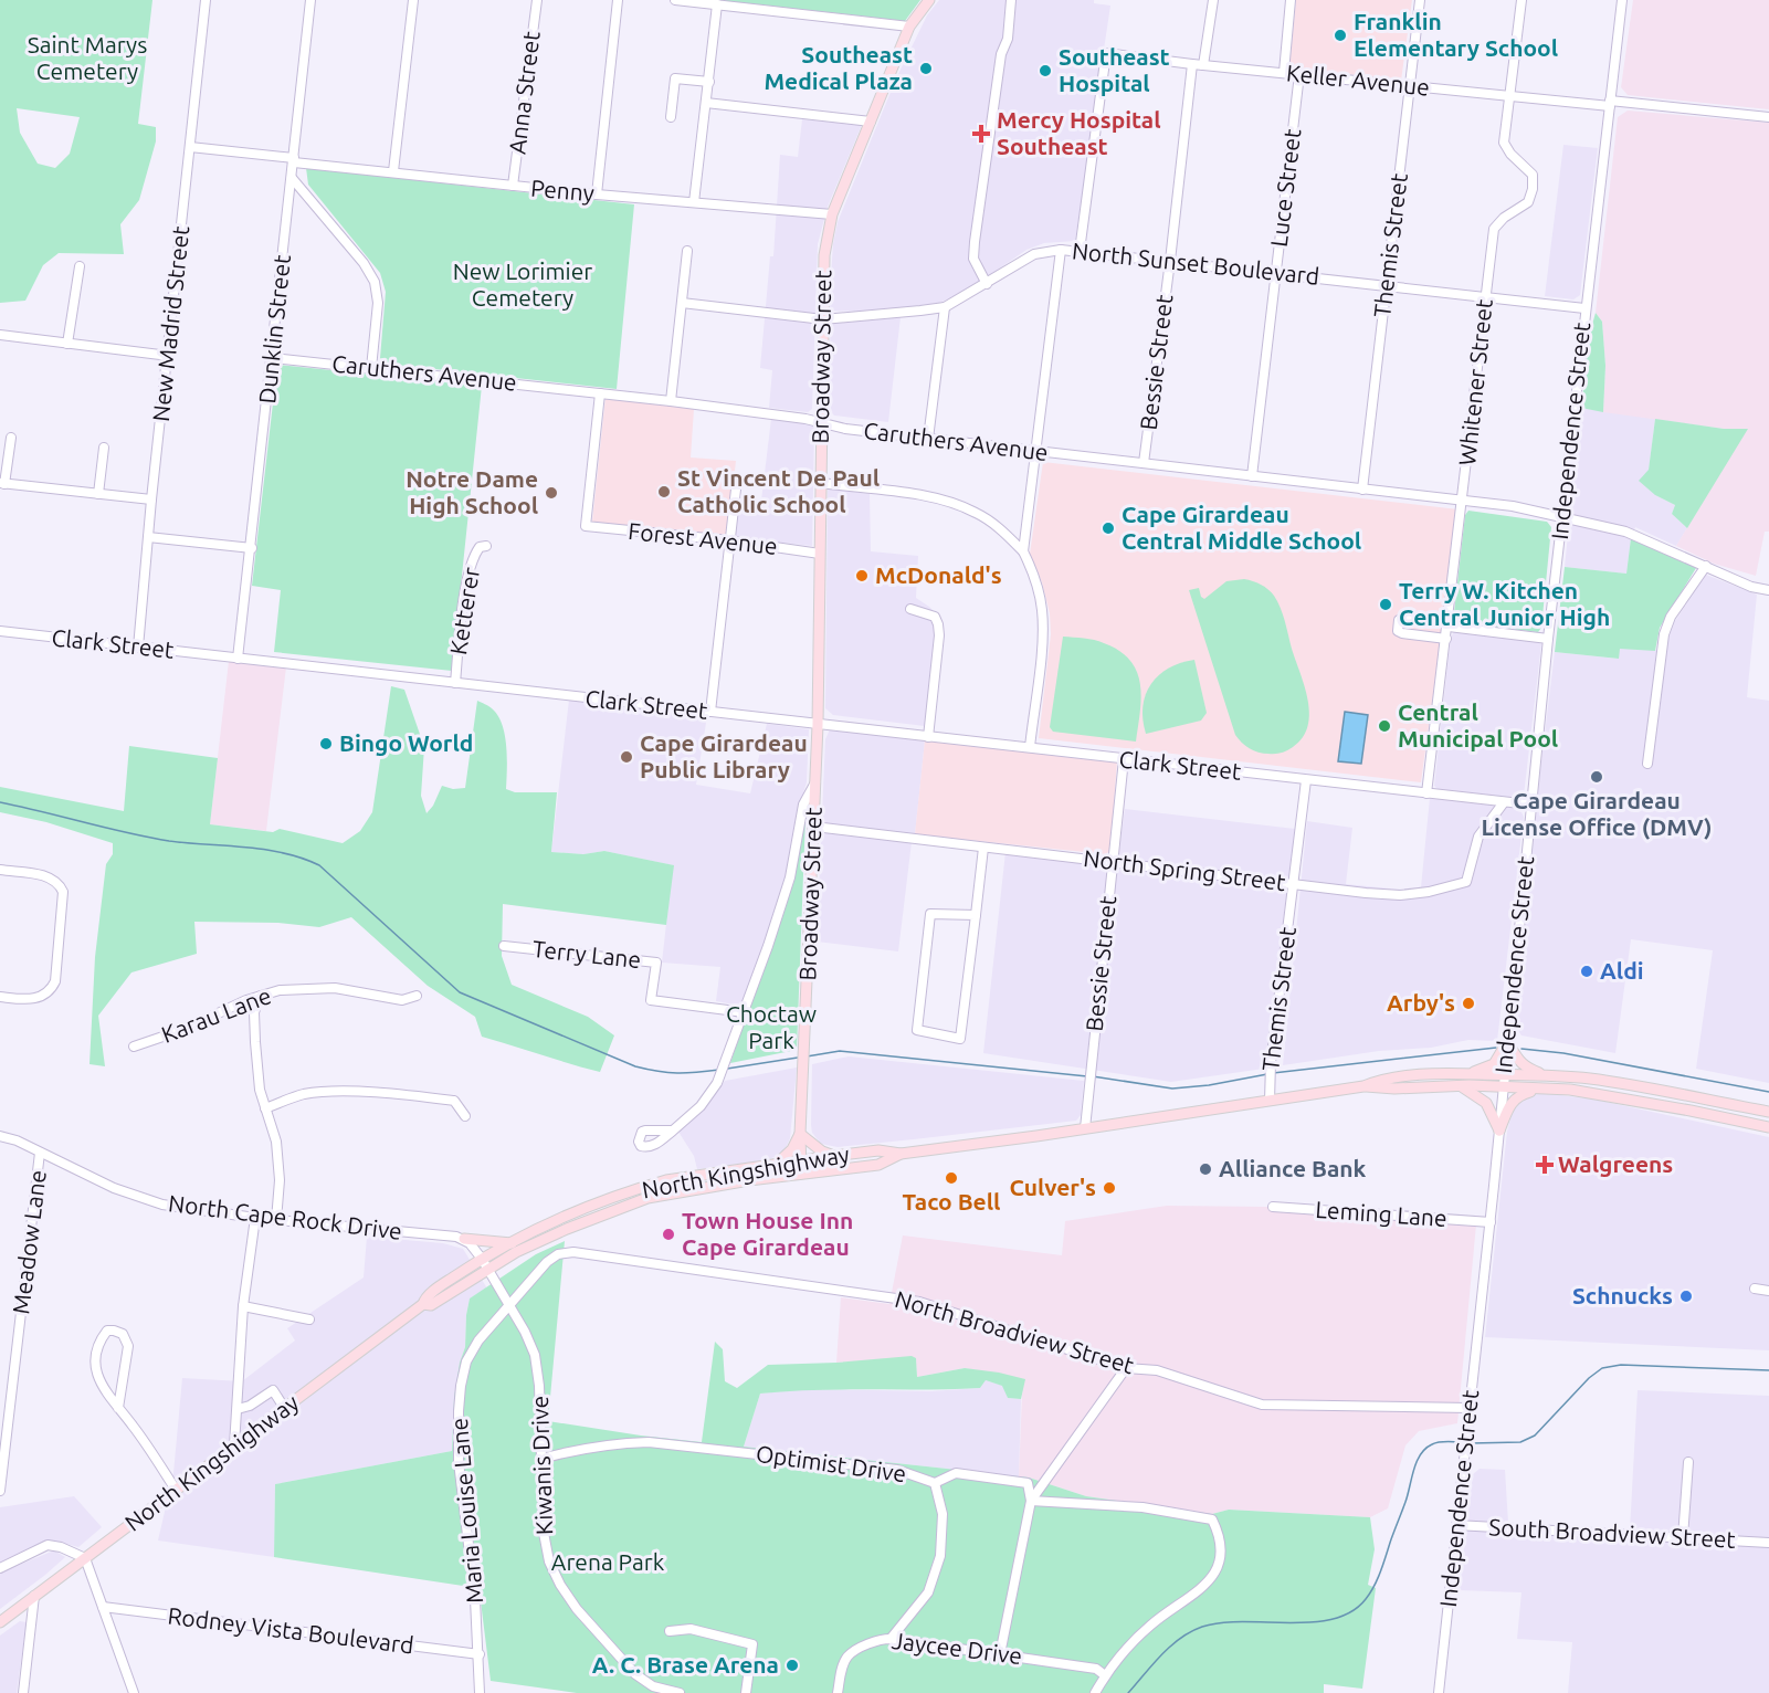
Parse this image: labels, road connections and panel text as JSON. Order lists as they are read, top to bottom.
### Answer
{
  "streets": {
    "main road": ["Broadway Street", "North Kingshighway"],
    "street": [
      "Keller Avenue",
      "Anna Street",
      "Luce Street",
      "Penny",
      "Themis Street",
      "North Sunset Boulevard",
      "New Madrid Street",
      "Dunklin Street",
      "Bessie Street",
      "Caruthers Avenue",
      "Whitener Street",
      "Independence Street",
      "Forest Avenue",
      "Ketterer",
      "Clark Street",
      "North Spring Street",
      "Terry Lane",
      "Karau Lane",
      "Leming Lane",
      "North Cape Rock Drive",
      "Meadow Lane",
      "North Broadview Street",
      "Optimist Drive",
      "Kiwanis Drive",
      "Maria Louise Lane",
      "South Broadview Street",
      "Rodney Vista Boulevard",
      "Jaycee Drive"
    ]
  },
  "crossings": [
    ["Keller Avenue", "Luce Street"],
    ["Keller Avenue", "Themis Street"],
    ["Keller Avenue", "North Sunset Boulevard"],
    ["Keller Avenue", "Bessie Street"],
    ["Keller Avenue", "Whitener Street"],
    ["Keller Avenue", "Independence Street"],
    ["Anna Street", "Penny"],
    ["Luce Street", "North Sunset Boulevard"],
    ["Luce Street", "Caruthers Avenue"],
    ["Penny", "New Madrid Street"],
    ["Penny", "Dunklin Street"],
    ["Penny", "Broadway Street"],
    ["Themis Street", "North Sunset Boulevard"],
    ["Themis Street", "Caruthers Avenue"],
    ["Themis Street", "Clark Street"],
    ["Themis Street", "North Spring Street"],
    ["Themis Street", "North Kingshighway"],
    ["North Sunset Boulevard", "Broadway Street"],
    ["North Sunset Boulevard", "Bessie Street"],
    ["North Sunset Boulevard", "Whitener Street"],
    ["North Sunset Boulevard", "Independence Street"],
    ["New Madrid Street", "Clark Street"],
    ["Dunklin Street", "Caruthers Avenue"],
    ["Dunklin Street", "Clark Street"],
    ["Broadway Street", "Caruthers Avenue"],
    ["Broadway Street", "Forest Avenue"],
    ["Broadway Street", "Clark Street"],
    ["Broadway Street", "North Spring Street"],
    ["Broadway Street", "North Kingshighway"],
    ["Bessie Street", "Caruthers Avenue"],
    ["Bessie Street", "Clark Street"],
    ["Bessie Street", "North Spring Street"],
    ["Bessie Street", "North Kingshighway"],
    ["Caruthers Avenue", "Whitener Street"],
    ["Caruthers Avenue", "Independence Street"],
    ["Caruthers Avenue", "Forest Avenue"],
    ["Whitener Street", "Clark Street"],
    ["Independence Street", "Clark Street"],
    ["Independence Street", "North Kingshighway"],
    ["Independence Street", "Leming Lane"],
    ["Independence Street", "North Broadview Street"],
    ["Independence Street", "South Broadview Street"],
    ["Ketterer", "Clark Street"],
    ["Clark Street", "North Spring Street"],
    ["North Kingshighway", "Kiwanis Drive"],
    ["North Cape Rock Drive", "Meadow Lane"],
    ["North Broadview Street", "Maria Louise Lane"],
    ["Optimist Drive", "Kiwanis Drive"],
    ["Kiwanis Drive", "Maria Louise Lane"],
    ["Maria Louise Lane", "Rodney Vista Boulevard"]
  ],
  "parks": [
    "Saint Marys Cemetery",
    "New Lorimier Cemetery",
    "Choctaw Park",
    "Arena Park"
  ],
  "places": {
    "other": [
      "Franklin Elementary School",
      "Southeast Medical Plaza",
      "Southeast Hospital",
      "St Vincent De Paul Catholic School",
      "Notre Dame High School",
      "Cape Girardeau Central Middle School",
      "McDonald's",
      "Terry W. Kitchen Central Junior High",
      "Central Municipal Pool",
      "Bingo World",
      "Cape Girardeau Public Library",
      "Cape Girardeau License Office (DMV)",
      "Aldi",
      "Arby's",
      "Alliance Bank",
      "Taco Bell",
      "Culver's",
      "Town House Inn Cape Girardeau",
      "Schnucks",
      "A. C. Brase Arena"
    ],
    "health": ["Mercy Hospital Southeast", "Walgreens"]
  }
}
